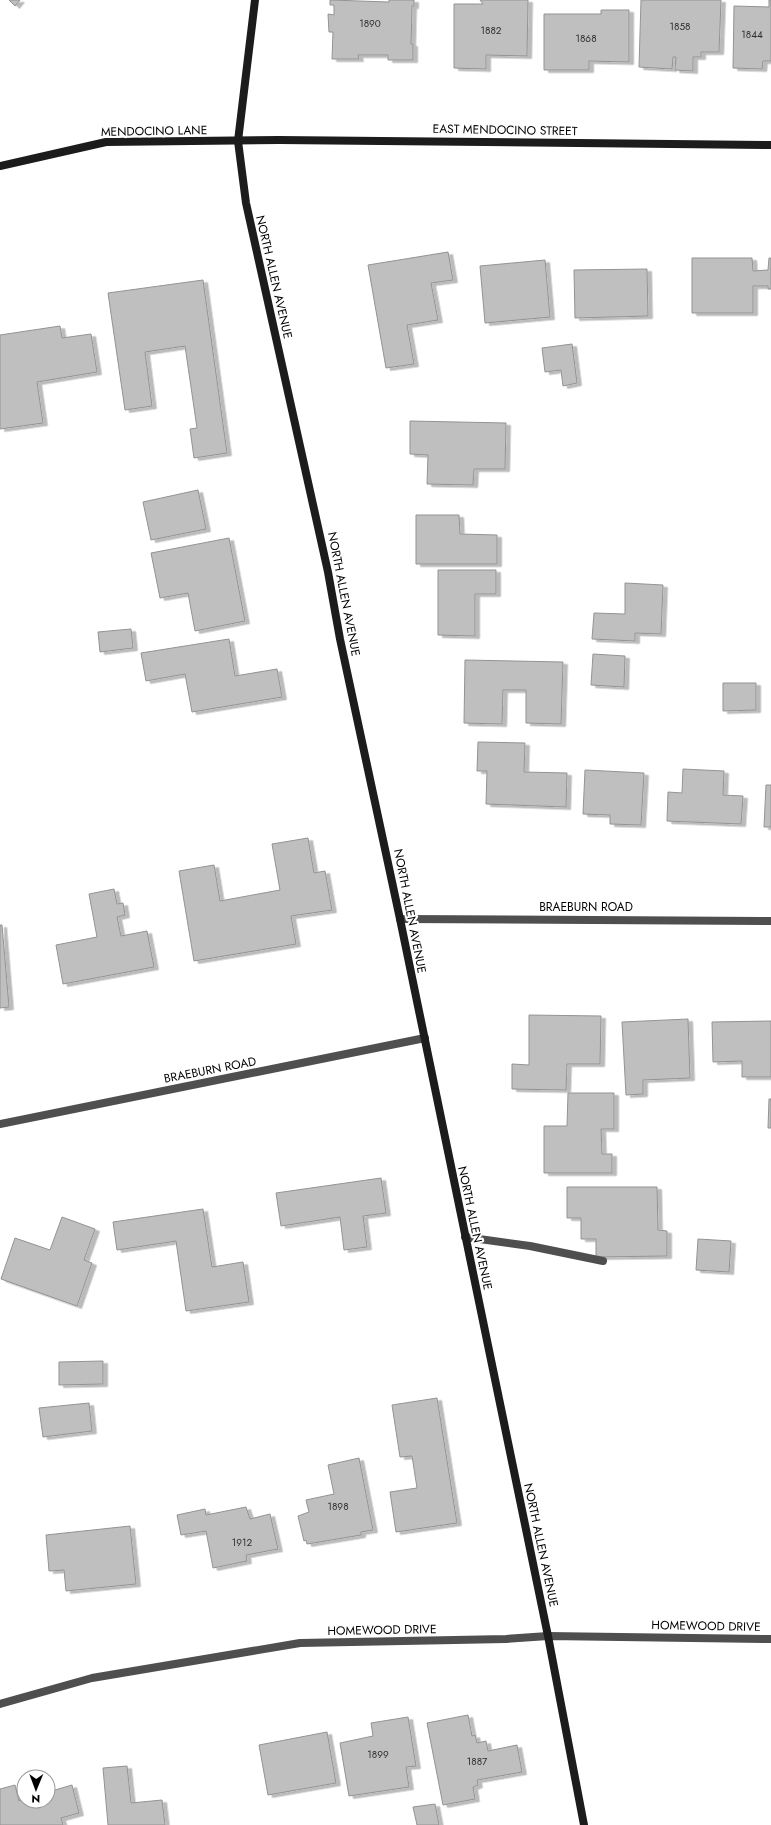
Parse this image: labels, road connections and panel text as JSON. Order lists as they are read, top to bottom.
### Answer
{
  "streets": {
    "street": [
      "EAST MENDOCINO STREET",
      "MENDOCINO LANE",
      "NORTH ALLEN AVENUE",
      "BRAEBURN ROAD",
      "HOMEWOOD DRIVE"
    ]
  },
  "crossings": [
    ["EAST MENDOCINO STREET", "MENDOCINO LANE"],
    ["EAST MENDOCINO STREET", "NORTH ALLEN AVENUE"],
    ["MENDOCINO LANE", "NORTH ALLEN AVENUE"],
    ["NORTH ALLEN AVENUE", "BRAEBURN ROAD"],
    ["NORTH ALLEN AVENUE", "HOMEWOOD DRIVE"]
  ],
  "house_numbers": [
    "1890",
    "1858",
    "1882",
    "1844",
    "1868",
    "1898",
    "1912",
    "1899",
    "1887"
  ],
  "north": "bottom"
}
